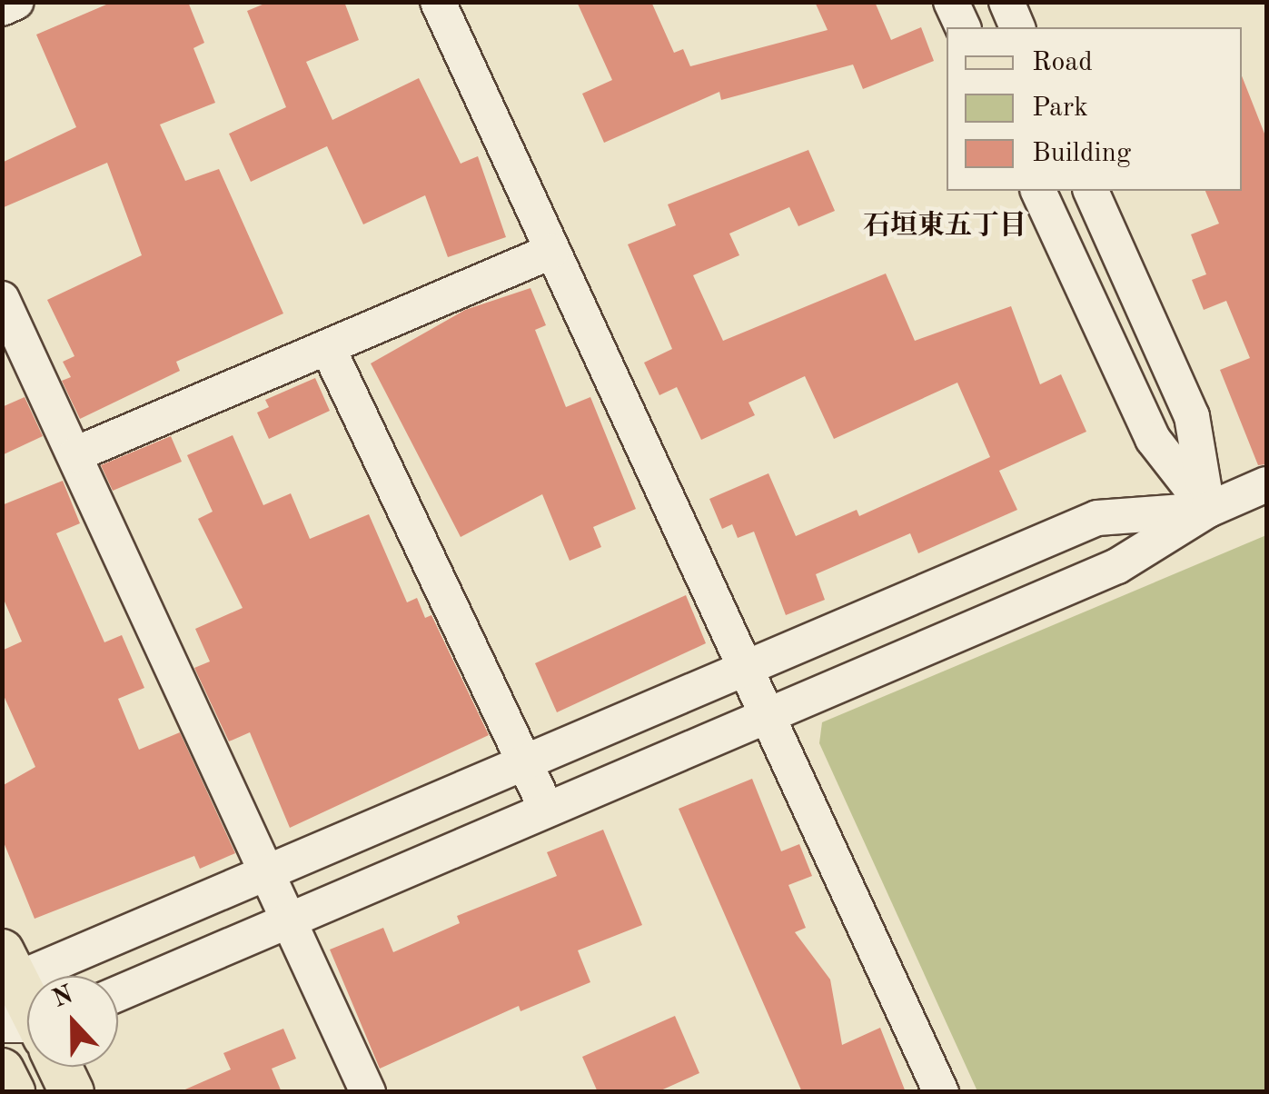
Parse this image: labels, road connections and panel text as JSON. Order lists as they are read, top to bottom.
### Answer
{
  "districts": ["石垣東五丁目"],
  "legend": ["Road", "Park", "Building"],
  "north": "top"
}
